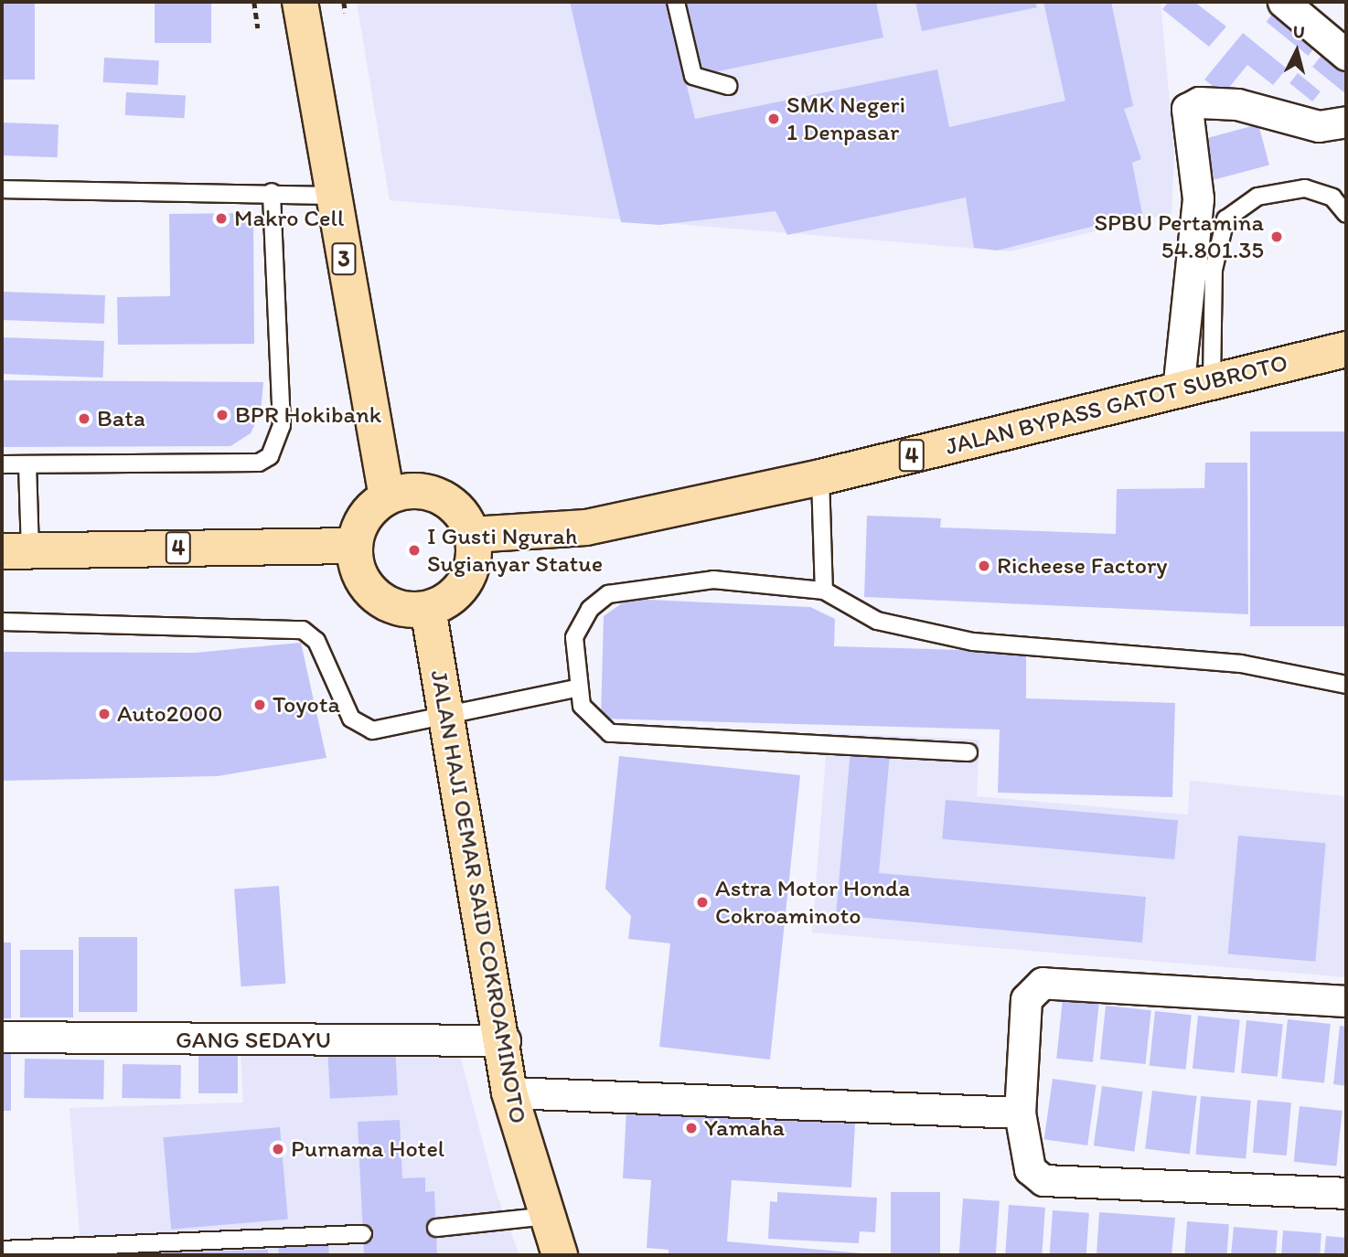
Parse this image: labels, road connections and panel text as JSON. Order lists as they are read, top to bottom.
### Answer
{
  "streets": {
    "highway": [
      "3",
      "JALAN BYPASS GATOT SUBROTO",
      "4",
      "JALAN HAJI OEMAR SAID COKROAMINOTO"
    ],
    "street": ["GANG SEDAYU"]
  },
  "crossings": [
    ["3", "JALAN BYPASS GATOT SUBROTO"],
    ["3", "4"],
    ["3", "JALAN HAJI OEMAR SAID COKROAMINOTO"],
    ["JALAN BYPASS GATOT SUBROTO", "4"],
    ["JALAN BYPASS GATOT SUBROTO", "JALAN HAJI OEMAR SAID COKROAMINOTO"],
    ["4", "JALAN HAJI OEMAR SAID COKROAMINOTO"],
    ["JALAN HAJI OEMAR SAID COKROAMINOTO", "GANG SEDAYU"]
  ],
  "places": [
    "SMK Negeri 1 Denpasar",
    "Makro Cell",
    "SPBU Pertamina 54.801.35",
    "BPR Hokibank",
    "Bata",
    "I Gusti Ngurah Sugianyar Statue",
    "Richeese Factory",
    "Toyota",
    "Auto2000",
    "Astra Motor Honda Cokroaminoto",
    "Yamaha",
    "Purnama Hotel"
  ],
  "north": "top"
}
